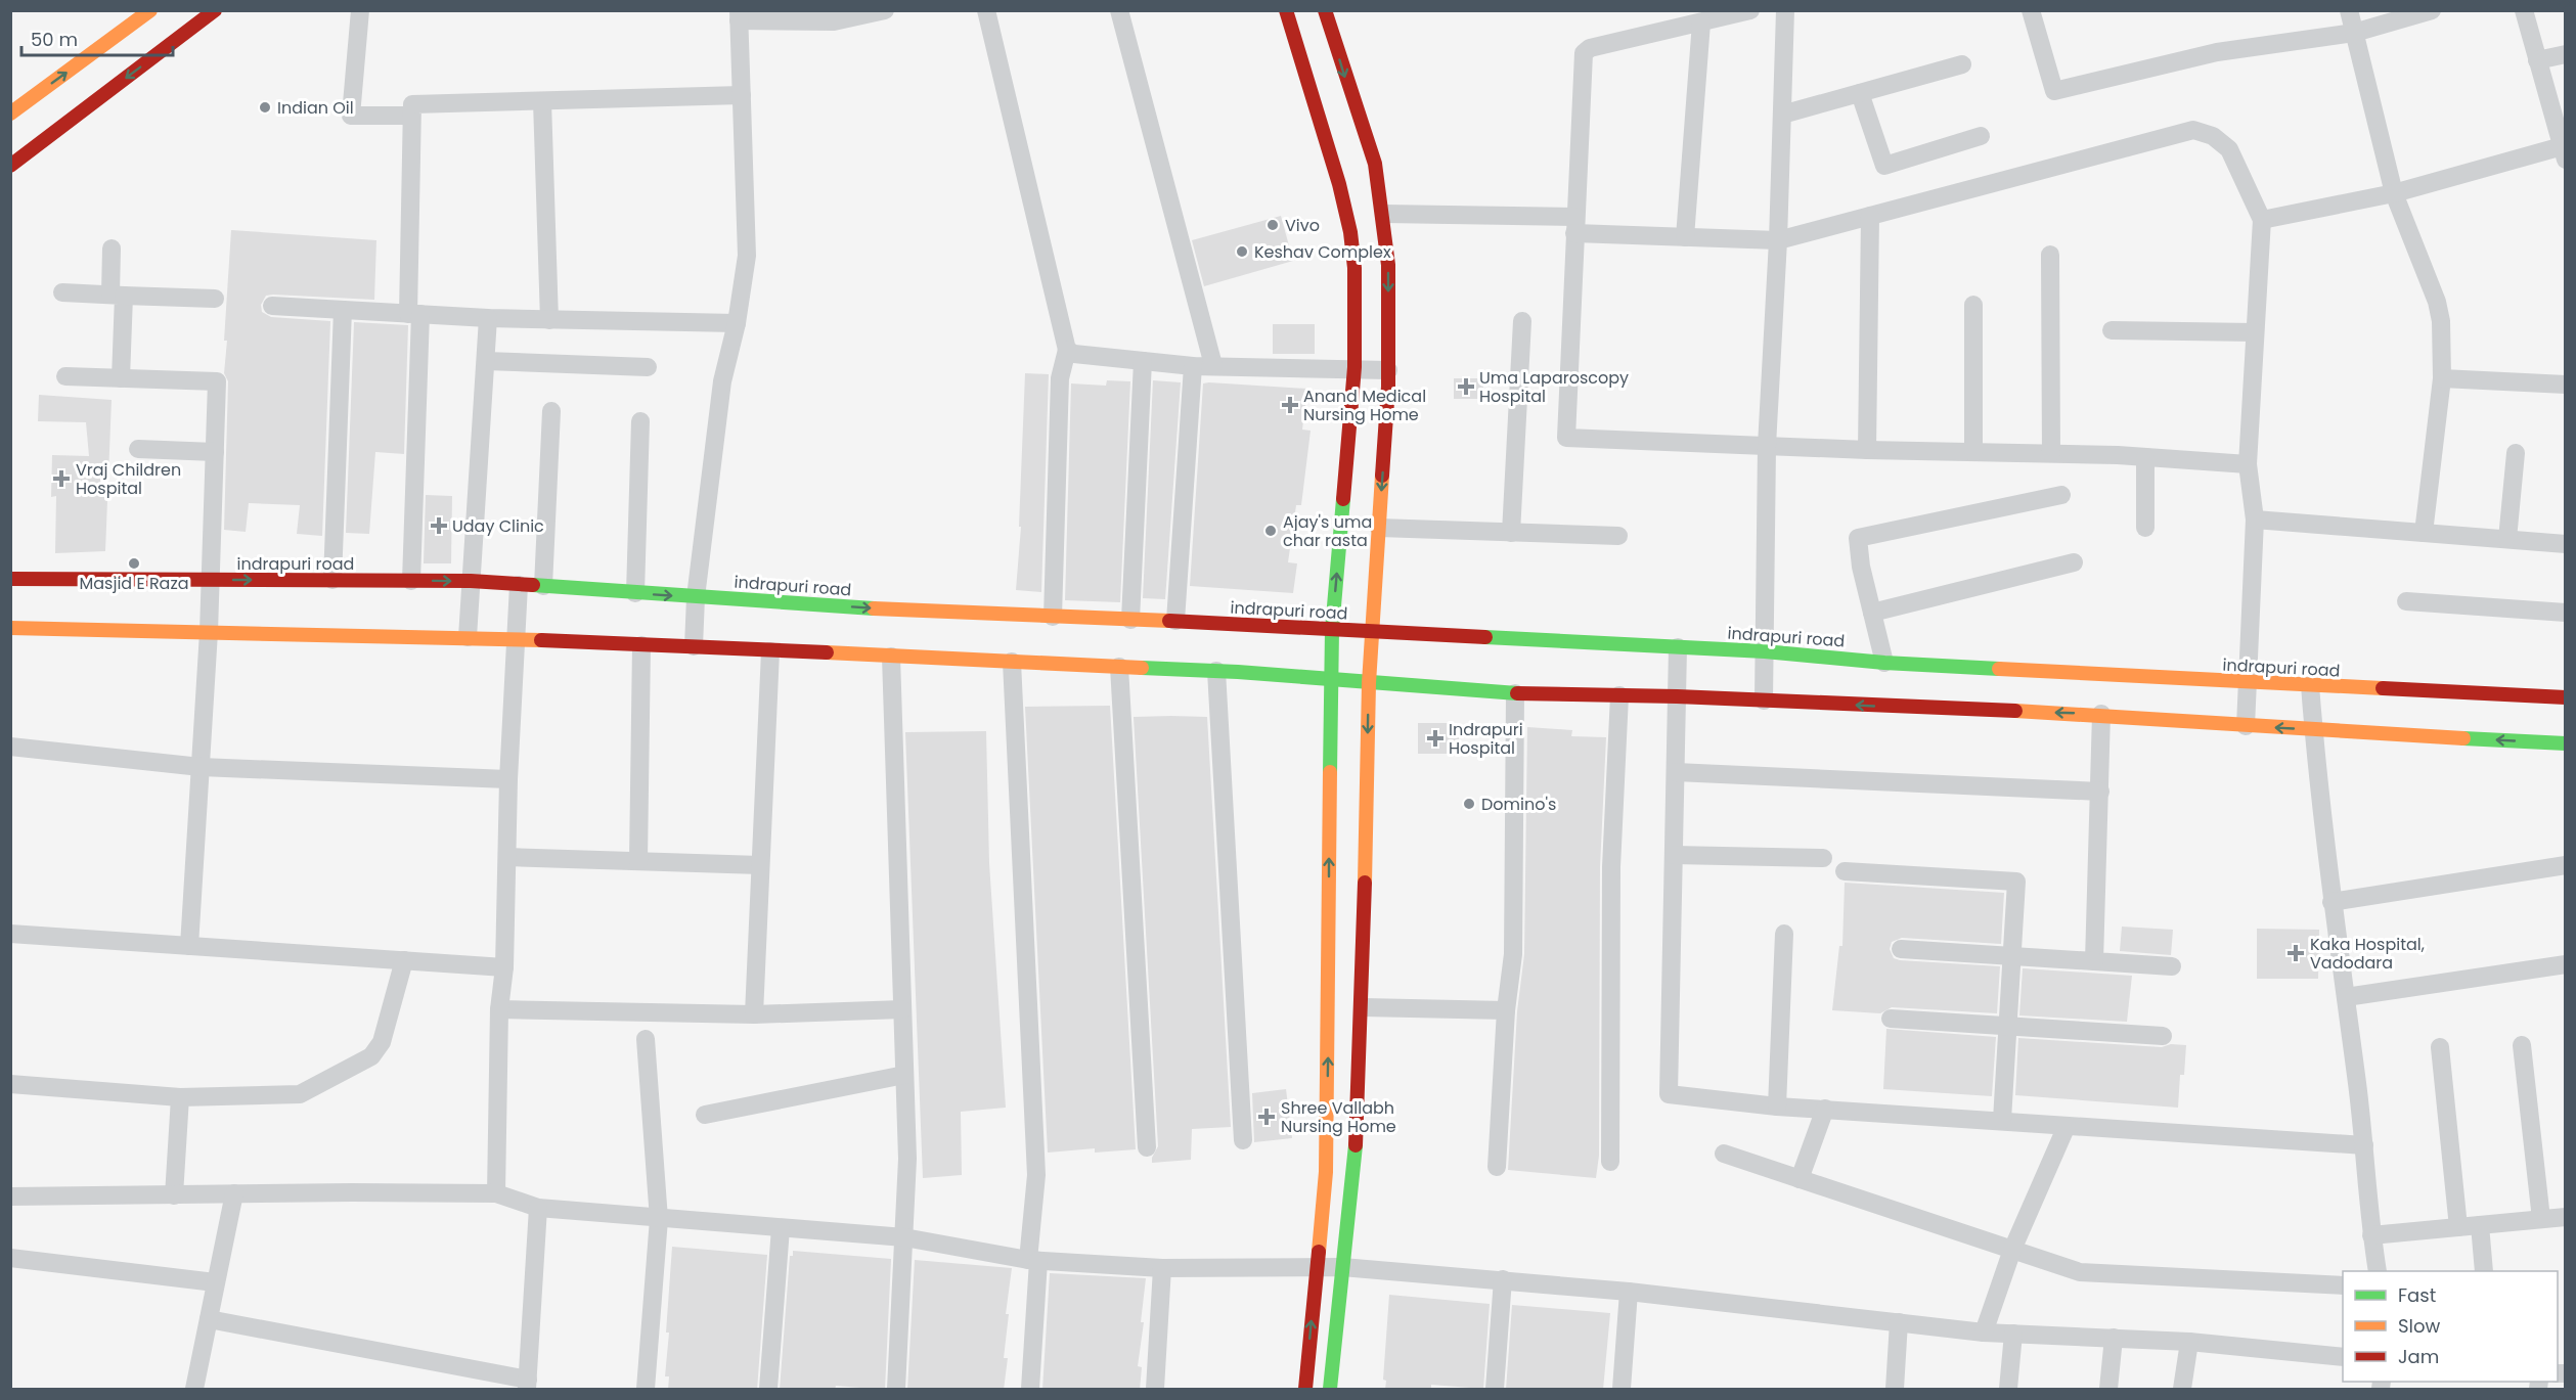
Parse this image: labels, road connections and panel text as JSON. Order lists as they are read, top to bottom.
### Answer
{
  "streets": {
    "main road": ["indrapuri road"]
  },
  "places": {
    "other": [
      "Indian Oil",
      "Vivo",
      "Keshav Complex",
      "Ajay's uma char rasta",
      "Masjid E Raza",
      "Domino's"
    ],
    "health": [
      "Uma Laparoscopy Hospital",
      "Anand Medical Nursing Home",
      "Vraj Children Hospital",
      "Uday Clinic",
      "Indrapuri Hospital",
      "Kaka Hospital, Vadodara",
      "Shree Vallabh Nursing Home"
    ]
  },
  "legend": ["Fast", "Slow", "Jam"],
  "scale_bar": "50 m"
}
